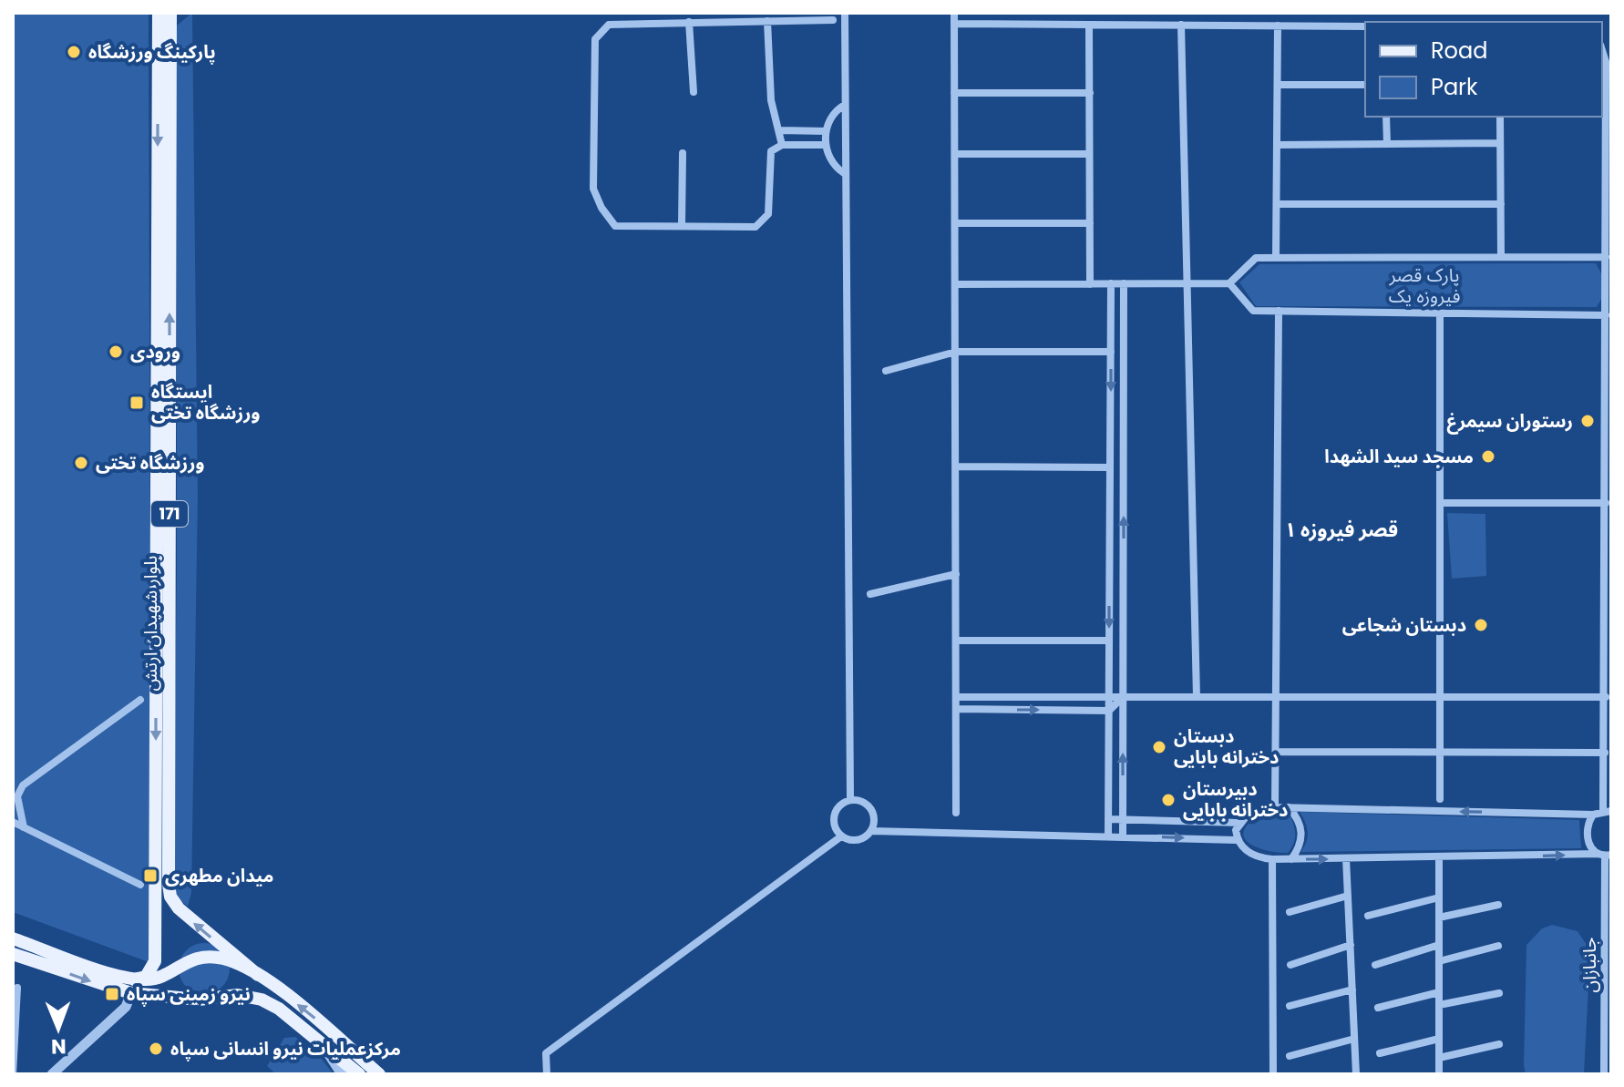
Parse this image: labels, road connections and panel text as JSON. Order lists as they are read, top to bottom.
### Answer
{
  "streets": {
    "main road": ["171", "بلوار شهیدان ارتش"],
    "street": ["جانبازان"]
  },
  "crossings": [
    ["171", "بلوار شهیدان ارتش"]
  ],
  "districts": ["قصر فیروزه ۱"],
  "parks": ["پارک قصر فیروزه یک"],
  "places": {
    "other": [
      "پارکینگ ورزشگاه",
      "ورودی",
      "رستوران سیمرغ",
      "مسجد سید الشهدا",
      "ورزشگاه تختی",
      "دبستان شجاعی",
      "دبستان دخترانه بابایی",
      "دبیرستان دخترانه بابایی",
      "مرکزعملیات نیرو انسانی سپاه"
    ],
    "transit": ["ایستگاه ورزشگاه تختی", "میدان مطهری", "نیرو زمینی سپاه"]
  },
  "legend": ["Road", "Park"],
  "north": "bottom"
}
